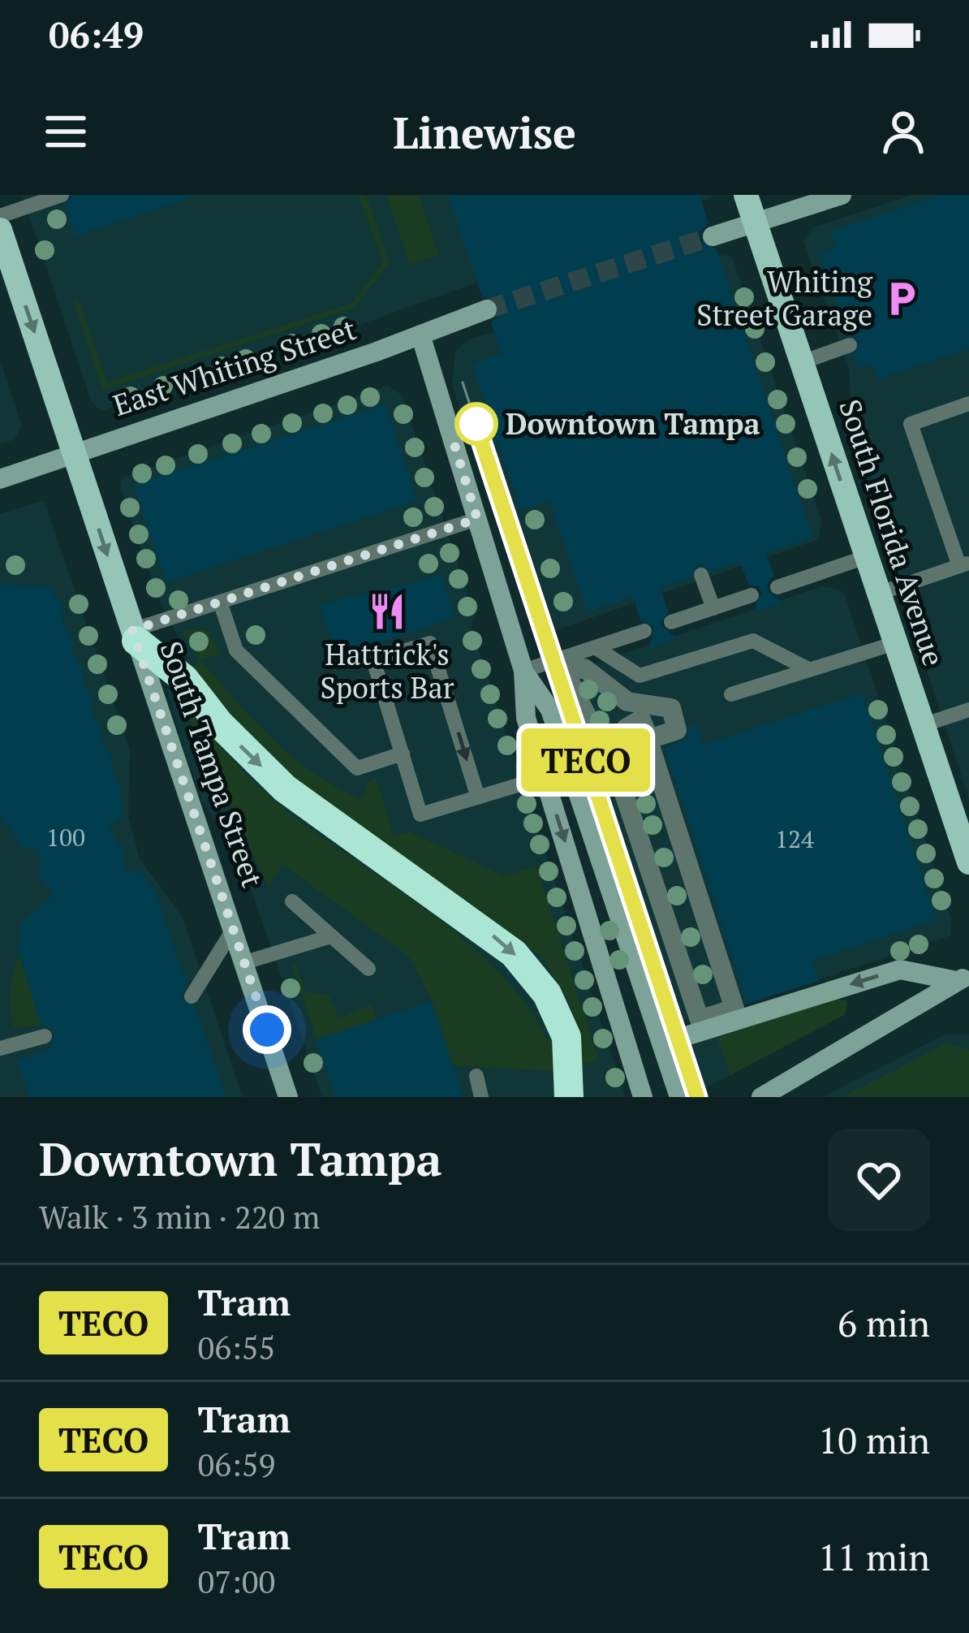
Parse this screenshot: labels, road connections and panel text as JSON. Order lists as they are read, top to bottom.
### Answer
{
  "streets": {
    "main road": ["South Florida Avenue", "South Tampa Street"],
    "street": ["East Whiting Street"]
  },
  "crossings": [
    ["East Whiting Street", "South Tampa Street"]
  ],
  "one_way": ["South Tampa Street"],
  "places": {
    "parking": ["Whiting Street Garage"],
    "other": ["Downtown Tampa"],
    "restaurant": ["Hattrick's Sports Bar"]
  },
  "lines": ["tram line TECO"],
  "house_numbers": ["100", "124"],
  "page": {
    "status": "06:49",
    "header": "Linewise",
    "on_map": "TECO",
    "heading": ["Downtown Tampa", "Walk · 3 min · 220 m"],
    "list": [
      {
        "mark": "TECO",
        "name": "Tram",
        "note": "06:55",
        "value": "6 min"
      },
      {
        "mark": "TECO",
        "name": "Tram",
        "note": "06:59",
        "value": "10 min"
      },
      {
        "mark": "TECO",
        "name": "Tram",
        "note": "07:00",
        "value": "11 min"
      }
    ]
  }
}
